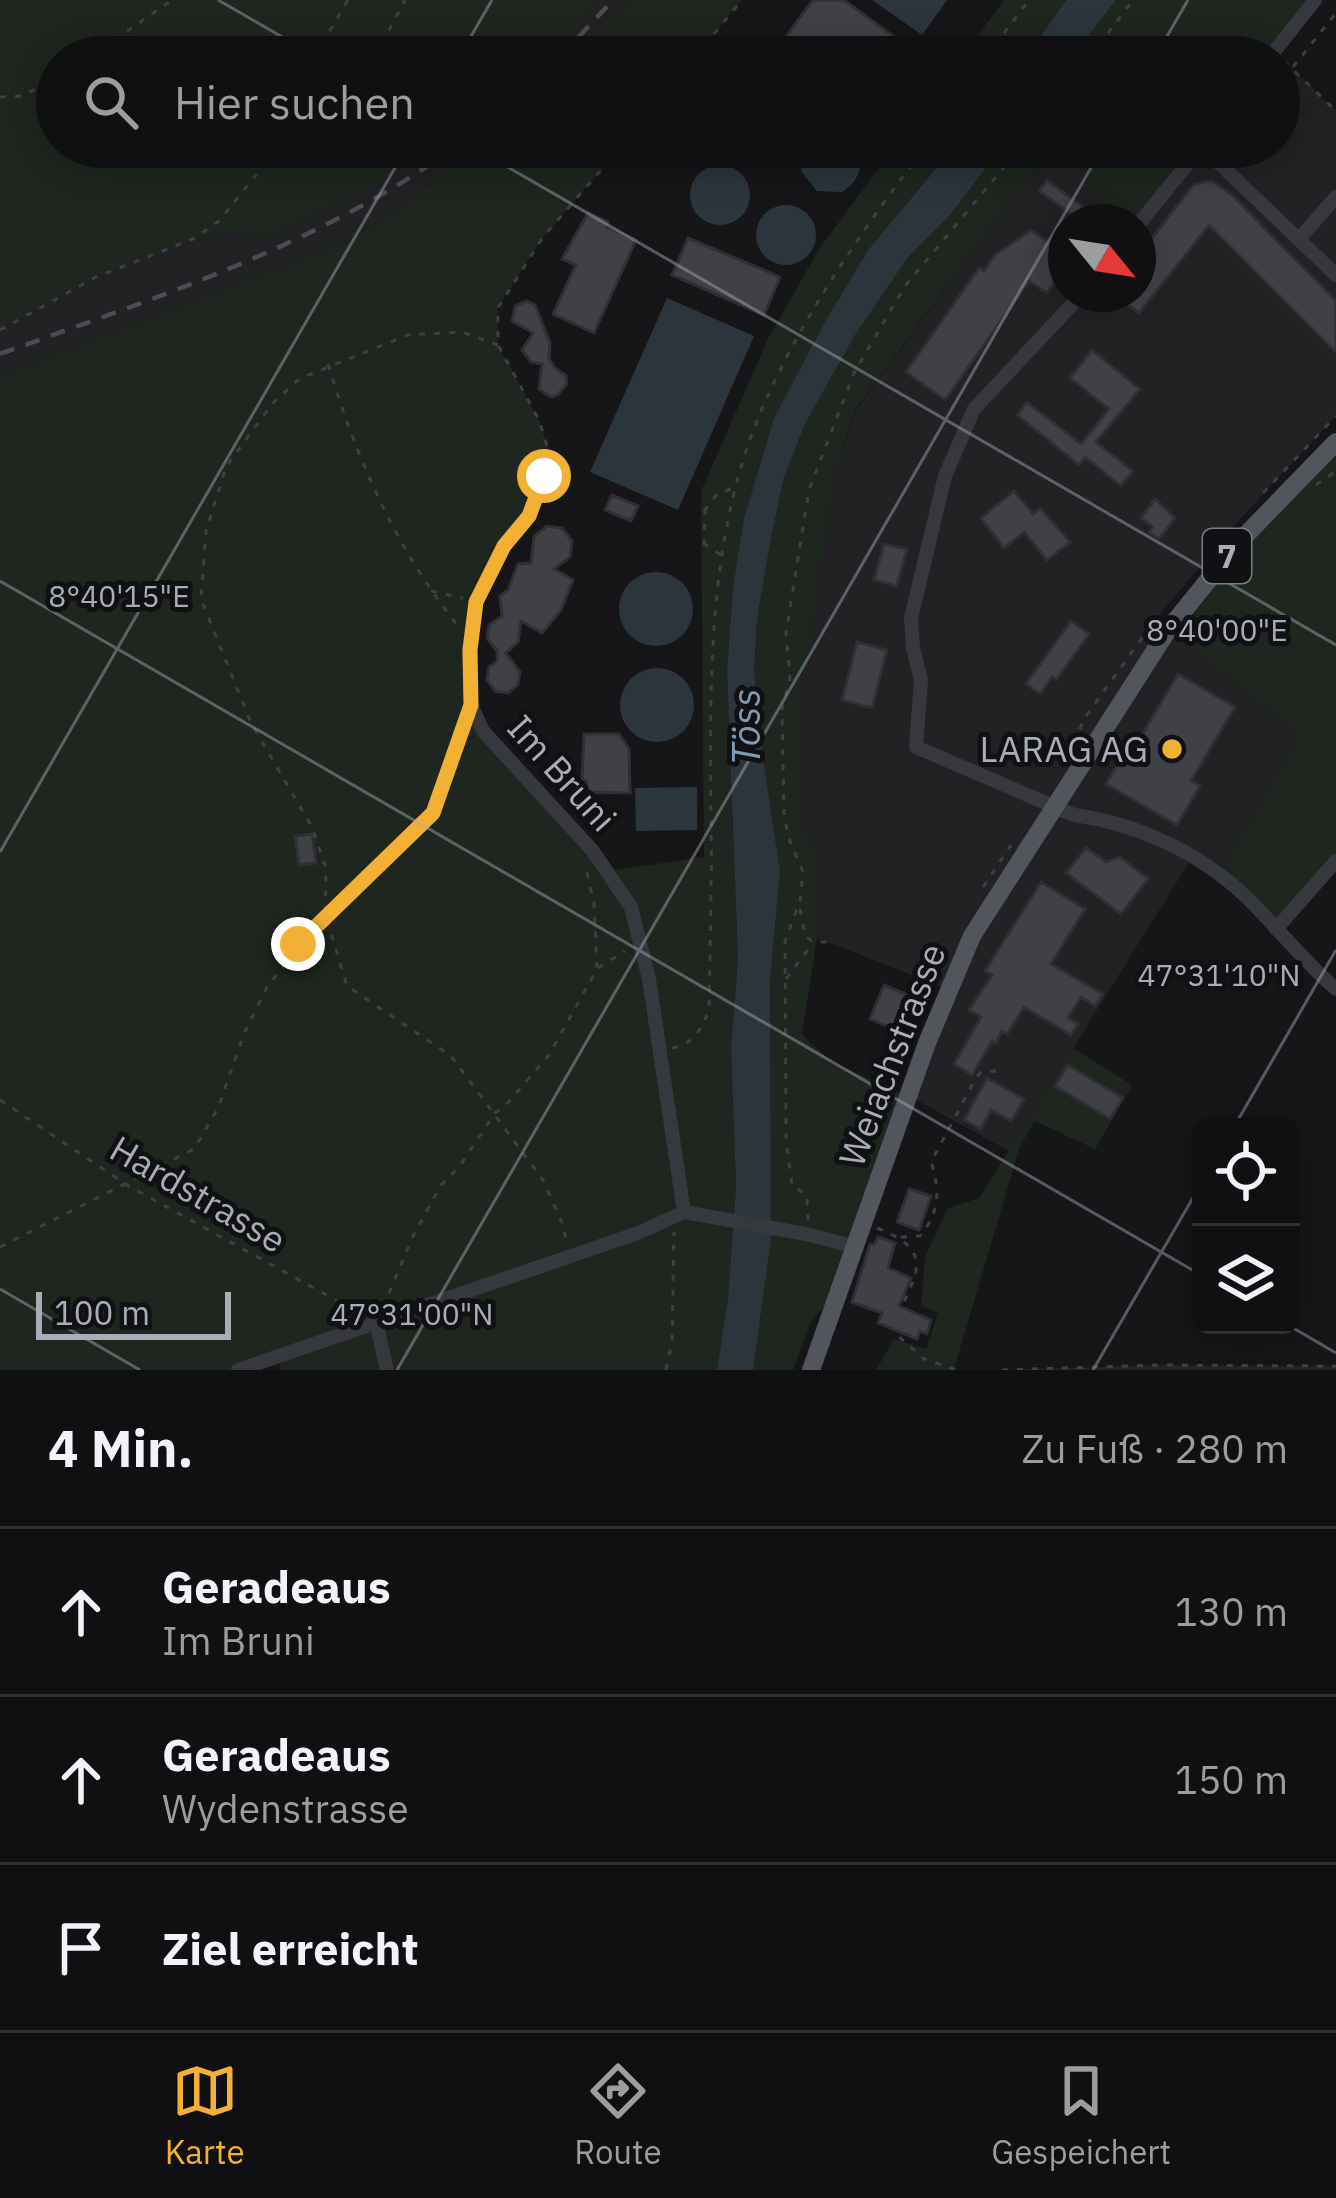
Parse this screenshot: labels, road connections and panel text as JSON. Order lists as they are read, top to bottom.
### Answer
{
  "streets": {
    "main road": ["7", "Weiachstrasse"],
    "street": ["Im Bruni"],
    "path": ["Hardstrasse"]
  },
  "water": ["Töss"],
  "places": ["LARAG AG"],
  "scale_bar": "100 m",
  "north": "bottom right",
  "page": {
    "search": "Hier suchen",
    "scale": "100 m",
    "heading": ["4 Min.", "Zu Fuß · 280 m"],
    "list": [
      ["Geradeaus", "Im Bruni", "130 m"],
      ["Geradeaus", "Wydenstrasse", "150 m"],
      "Ziel erreicht"
    ],
    "nav": ["Karte", "Route", "Gespeichert"]
  },
  "coordinates": [
    "8°40'15\"E",
    "8°40'00\"E",
    "47°31'10\"N",
    "47°31'00\"N"
  ]
}
